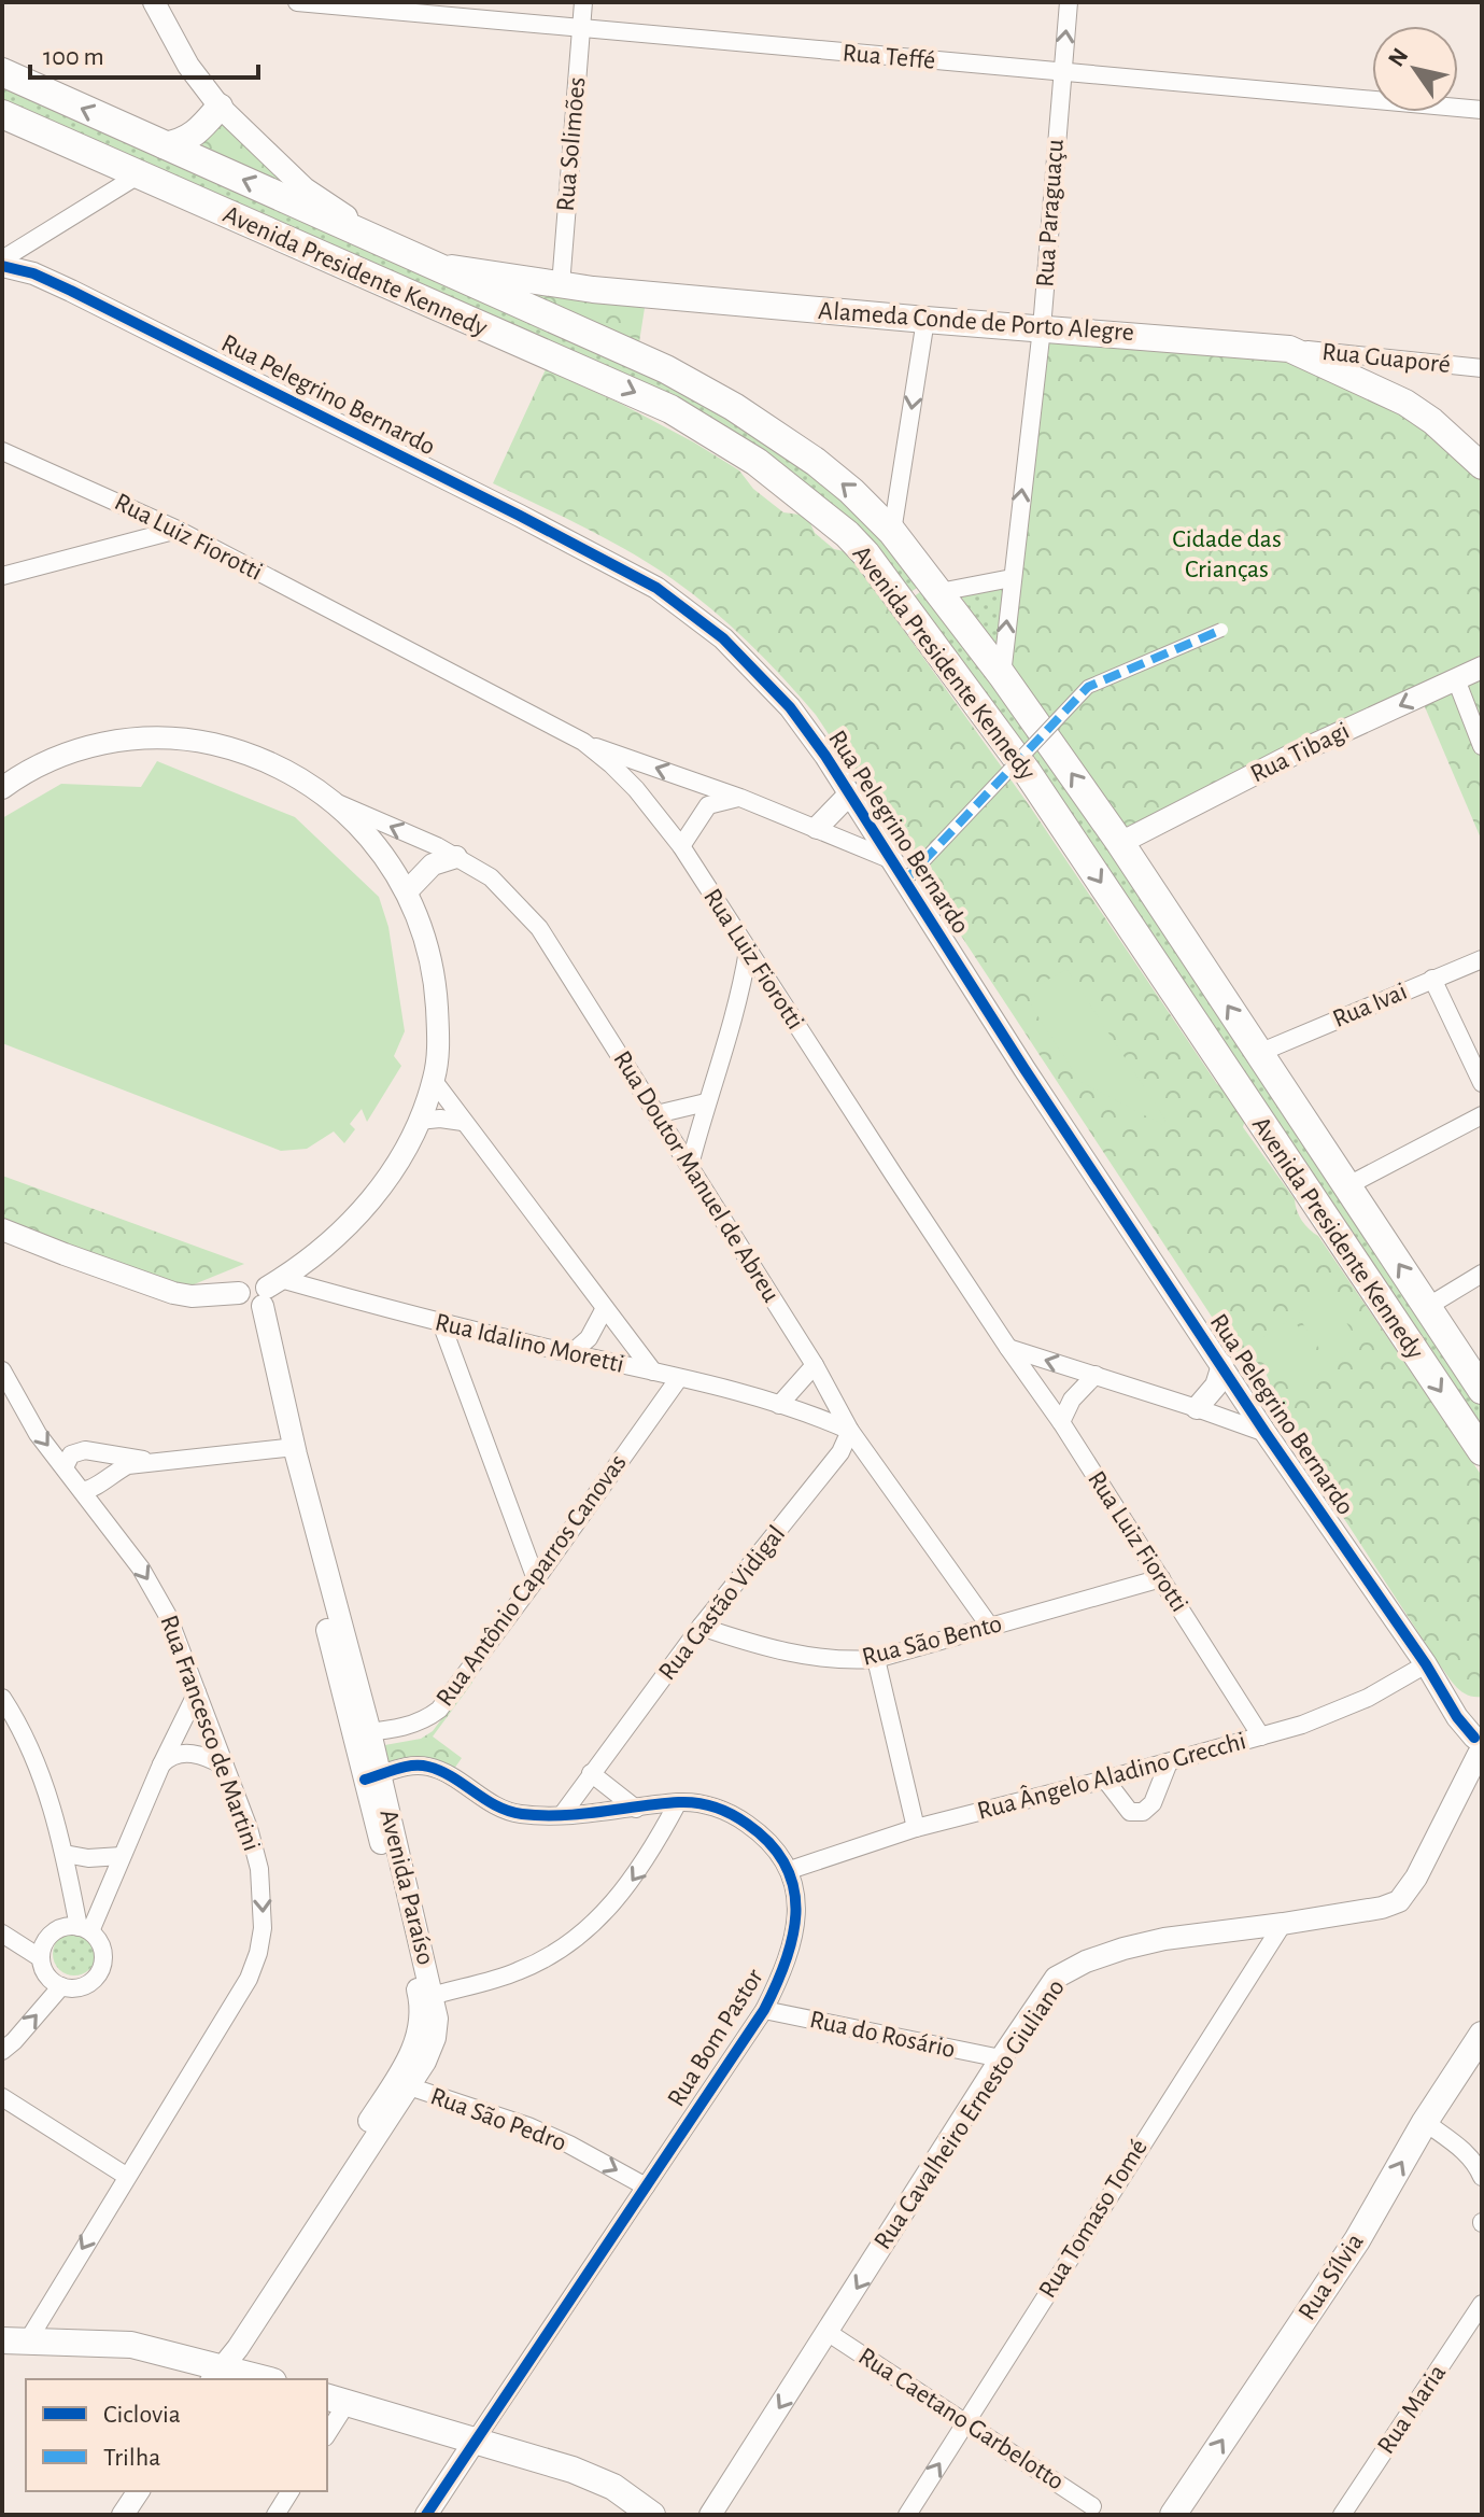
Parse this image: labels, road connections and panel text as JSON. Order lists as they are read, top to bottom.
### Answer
{
  "streets": {
    "main road": ["Avenida Presidente Kennedy", "Alameda Conde de Porto Alegre", "Rua Sílvia"],
    "street": [
      "Rua Teffé",
      "Rua Solimões",
      "Rua Paraguaçu",
      "Rua Guaporé",
      "Rua Pelegrino Bernardo",
      "Rua Luiz Fiorotti",
      "Rua Tibagi",
      "Rua Ivai",
      "Rua Doutor Manuel de Abreu",
      "Rua Idalino Moretti",
      "Rua Antônio Caparros Canovas",
      "Rua Gastão Vidigal",
      "Rua São Bento",
      "Rua Francesco de Martini",
      "Rua Ângelo Aladino Grecchi",
      "Avenida Paraíso",
      "Rua do Rosário",
      "Rua Bom Pastor",
      "Rua Cavalheiro Ernesto Giuliano",
      "Rua São Pedro",
      "Rua Tomaso Tomé",
      "Rua Maria",
      "Rua Caetano Garbelotto"
    ]
  },
  "crossings": [
    ["Rua Teffé", "Rua Solimões"],
    ["Rua Teffé", "Rua Paraguaçu"],
    ["Rua Solimões", "Alameda Conde de Porto Alegre"],
    ["Rua Paraguaçu", "Avenida Presidente Kennedy"],
    ["Rua Paraguaçu", "Alameda Conde de Porto Alegre"],
    ["Avenida Presidente Kennedy", "Alameda Conde de Porto Alegre"],
    ["Avenida Presidente Kennedy", "Rua Tibagi"],
    ["Avenida Presidente Kennedy", "Rua Ivai"],
    ["Alameda Conde de Porto Alegre", "Rua Guaporé"],
    ["Rua Pelegrino Bernardo", "Rua Ângelo Aladino Grecchi"],
    ["Rua Pelegrino Bernardo", "Rua Cavalheiro Ernesto Giuliano"],
    ["Rua Luiz Fiorotti", "Rua São Bento"],
    ["Rua Luiz Fiorotti", "Rua Ângelo Aladino Grecchi"],
    ["Rua Doutor Manuel de Abreu", "Rua Idalino Moretti"],
    ["Rua Doutor Manuel de Abreu", "Rua Gastão Vidigal"],
    ["Rua Doutor Manuel de Abreu", "Rua São Bento"],
    ["Rua Idalino Moretti", "Rua Antônio Caparros Canovas"],
    ["Rua Idalino Moretti", "Rua Gastão Vidigal"],
    ["Rua Idalino Moretti", "Avenida Paraíso"],
    ["Rua Antônio Caparros Canovas", "Avenida Paraíso"],
    ["Rua Gastão Vidigal", "Rua São Bento"],
    ["Rua Ângelo Aladino Grecchi", "Rua Bom Pastor"],
    ["Avenida Paraíso", "Rua São Pedro"],
    ["Rua do Rosário", "Rua Bom Pastor"],
    ["Rua do Rosário", "Rua Cavalheiro Ernesto Giuliano"],
    ["Rua Bom Pastor", "Rua São Pedro"],
    ["Rua Cavalheiro Ernesto Giuliano", "Rua Tomaso Tomé"],
    ["Rua Cavalheiro Ernesto Giuliano", "Rua Caetano Garbelotto"],
    ["Rua Tomaso Tomé", "Rua Caetano Garbelotto"]
  ],
  "one_way": [
    "Rua Francesco de Martini",
    "Rua Cavalheiro Ernesto Giuliano",
    "Rua São Pedro",
    "Rua Sílvia"
  ],
  "parks": ["Cidade das Crianças"],
  "legend": ["Ciclovia", "Trilha"],
  "scale_bar": "100 m",
  "north": "top left"
}
